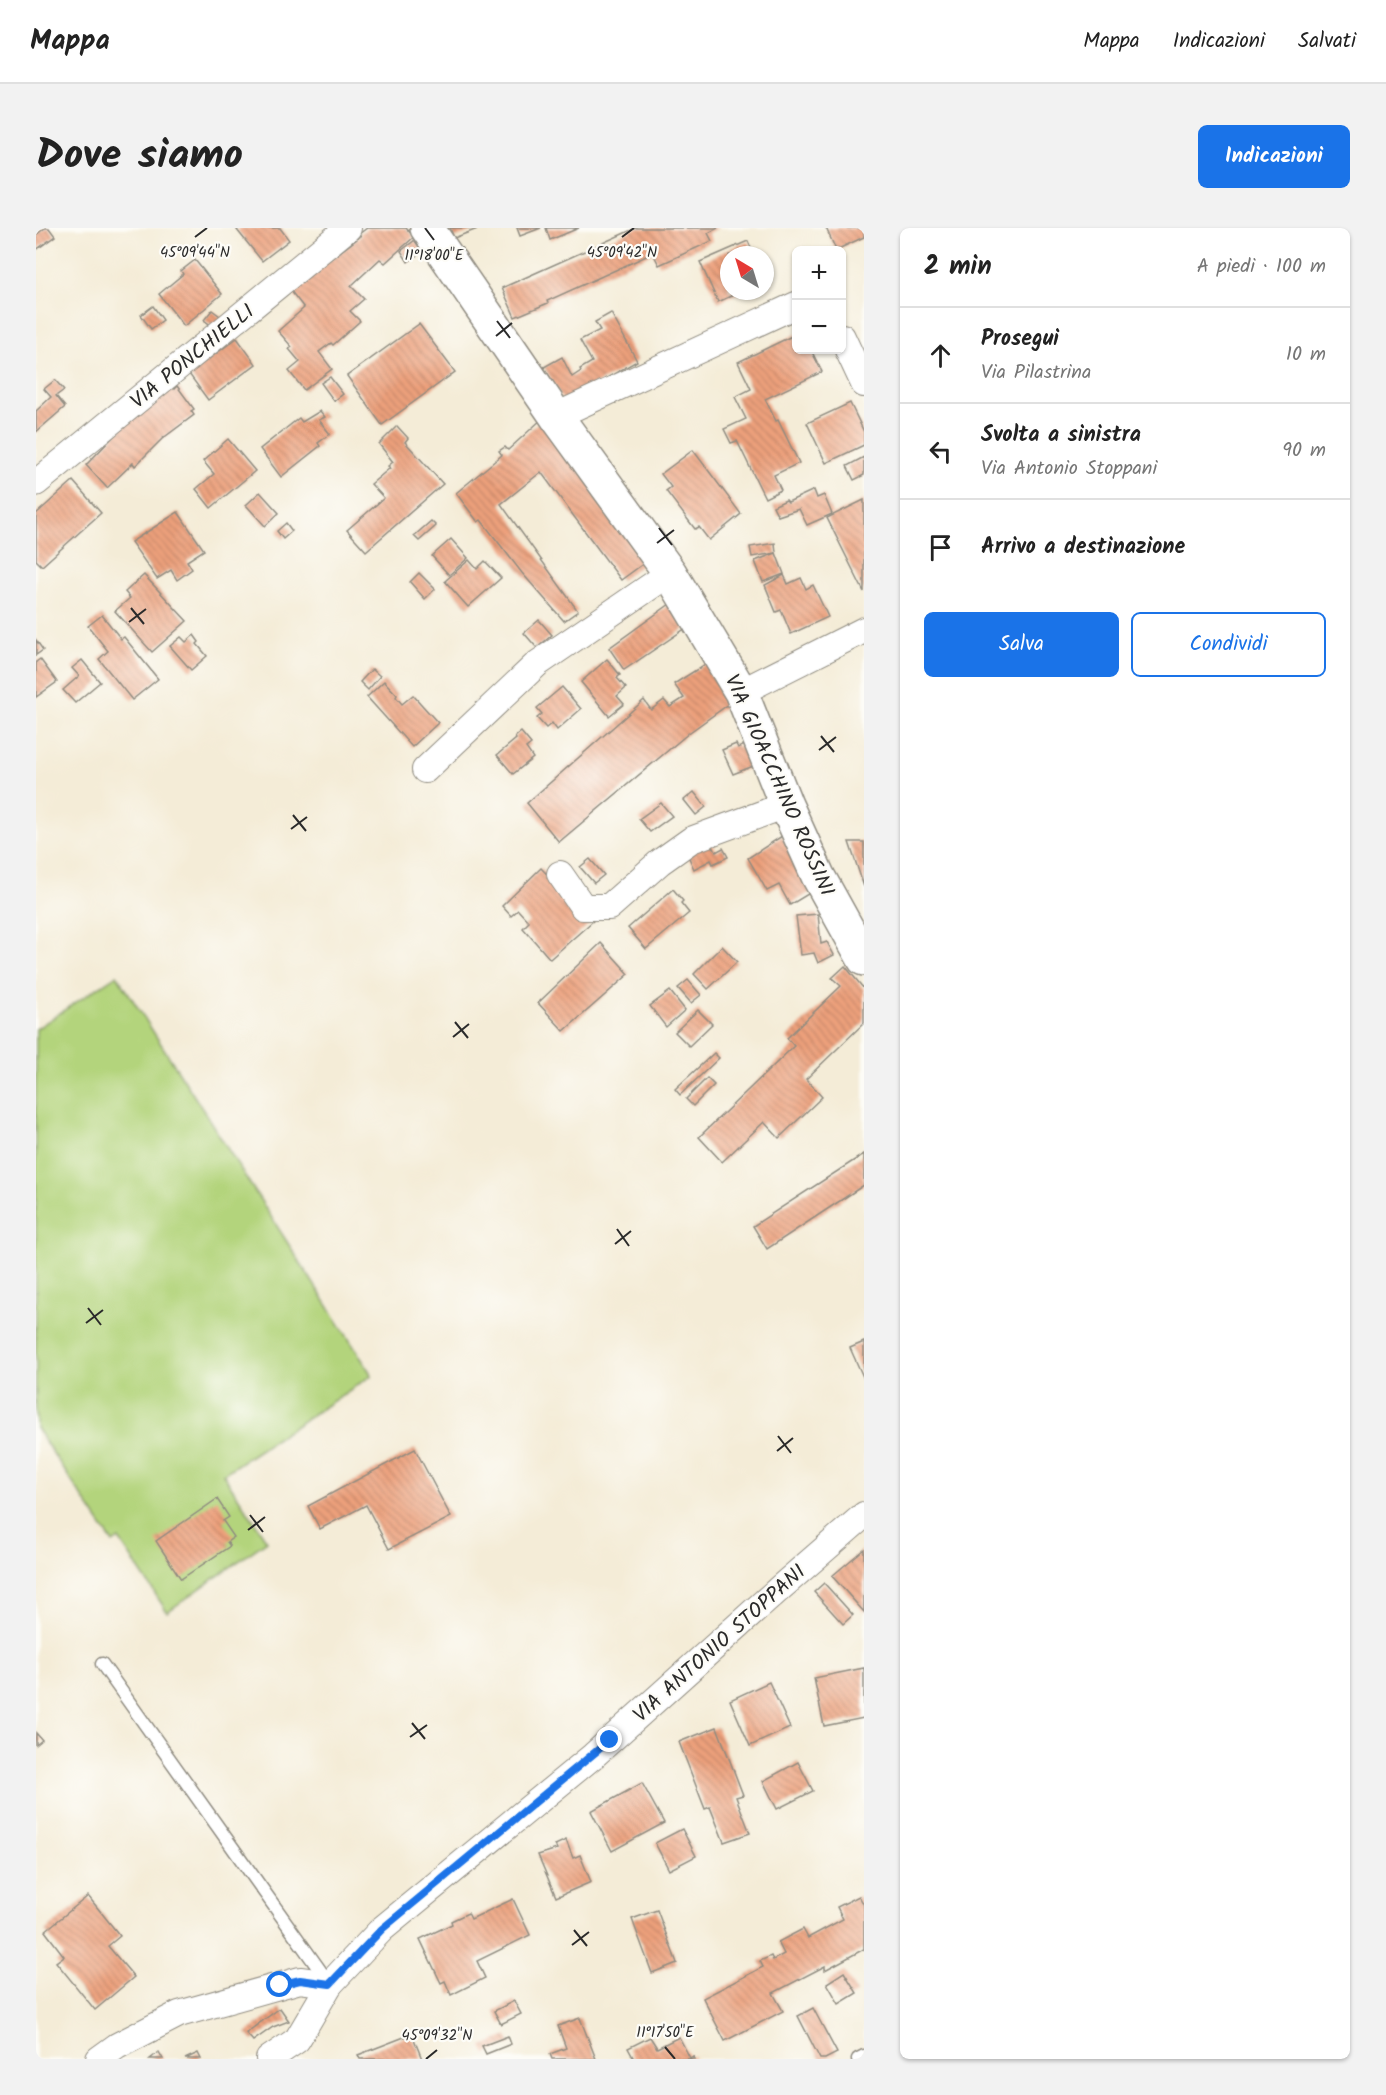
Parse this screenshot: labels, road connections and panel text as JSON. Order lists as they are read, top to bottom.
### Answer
{
  "streets": {
    "main road": ["VIA GIOACCHINO ROSSINI"],
    "street": ["VIA PONCHIELLI", "VIA ANTONIO STOPPANI"]
  },
  "north": "top left",
  "page": {
    "header": "Mappa",
    "nav": ["Mappa", "Indicazioni", "Salvati"],
    "title": "Dove siamo",
    "buttons": [
      "Indicazioni",
      ["Salva", "Condividi"]
    ],
    "heading": ["2 min", "A piedi · 100 m"],
    "map_buttons": ["+", "−"],
    "list": [
      ["Prosegui", "Via Pilastrina", "10 m"],
      ["Svolta a sinistra", "Via Antonio Stoppani", "90 m"],
      "Arrivo a destinazione"
    ]
  },
  "coordinates": [
    "45°09'44\"N",
    "45°09'42\"N",
    "11°18'00\"E",
    "11°17'50\"E",
    "45°09'32\"N"
  ]
}
